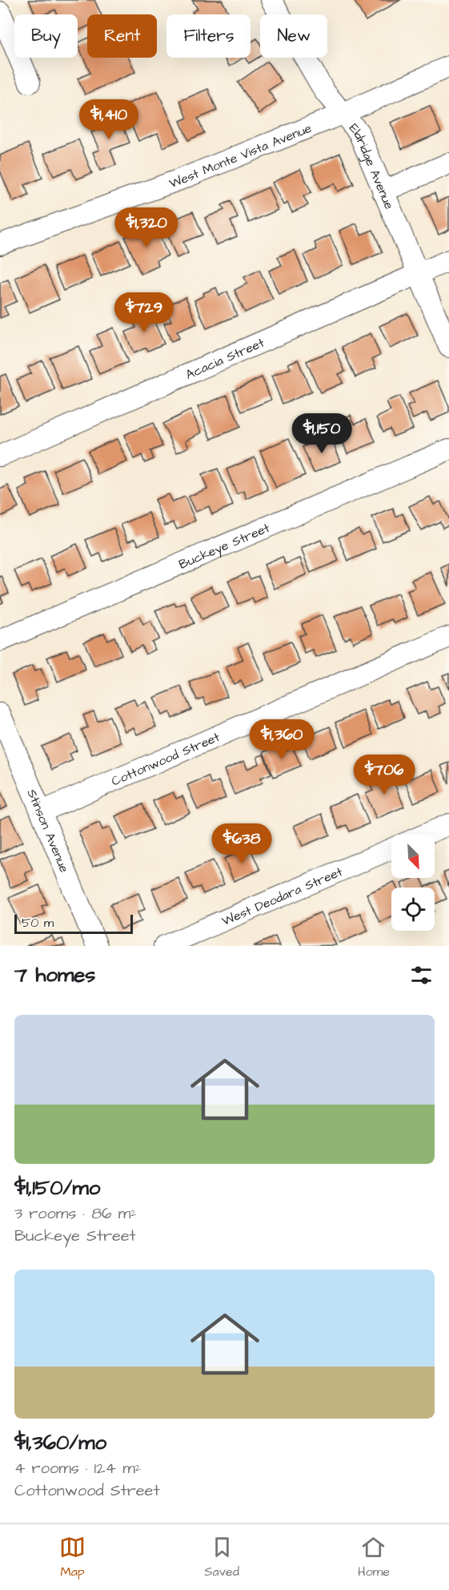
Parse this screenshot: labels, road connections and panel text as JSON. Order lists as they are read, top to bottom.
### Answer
{
  "streets": {
    "street": [
      "West Monte Vista Avenue",
      "Eldridge Avenue",
      "Acacia Street",
      "Buckeye Street",
      "Cottonwood Street",
      "Stinson Avenue",
      "West Deodara Street"
    ]
  },
  "crossings": [
    ["West Monte Vista Avenue", "Eldridge Avenue"],
    ["Eldridge Avenue", "Acacia Street"],
    ["Cottonwood Street", "Stinson Avenue"]
  ],
  "scale_bar": "50 m",
  "north": "bottom right",
  "page": {
    "chip": [
      "Buy",
      "Rent",
      "Filters",
      "New"
    ],
    "price": [
      "$1,410",
      "$1,320",
      "$729",
      "$1,150",
      "$1,360",
      "$706",
      "$638"
    ],
    "scale": "50 m",
    "heading": "7 homes",
    "list": [
      {
        "name": "$1,150/mo",
        "note": "3 rooms · 86 m² · Buckeye Street"
      },
      {
        "name": "$1,360/mo",
        "note": "4 rooms · 124 m² · Cottonwood Street"
      }
    ],
    "tabs": ["Map", "Saved", "Home"]
  }
}
